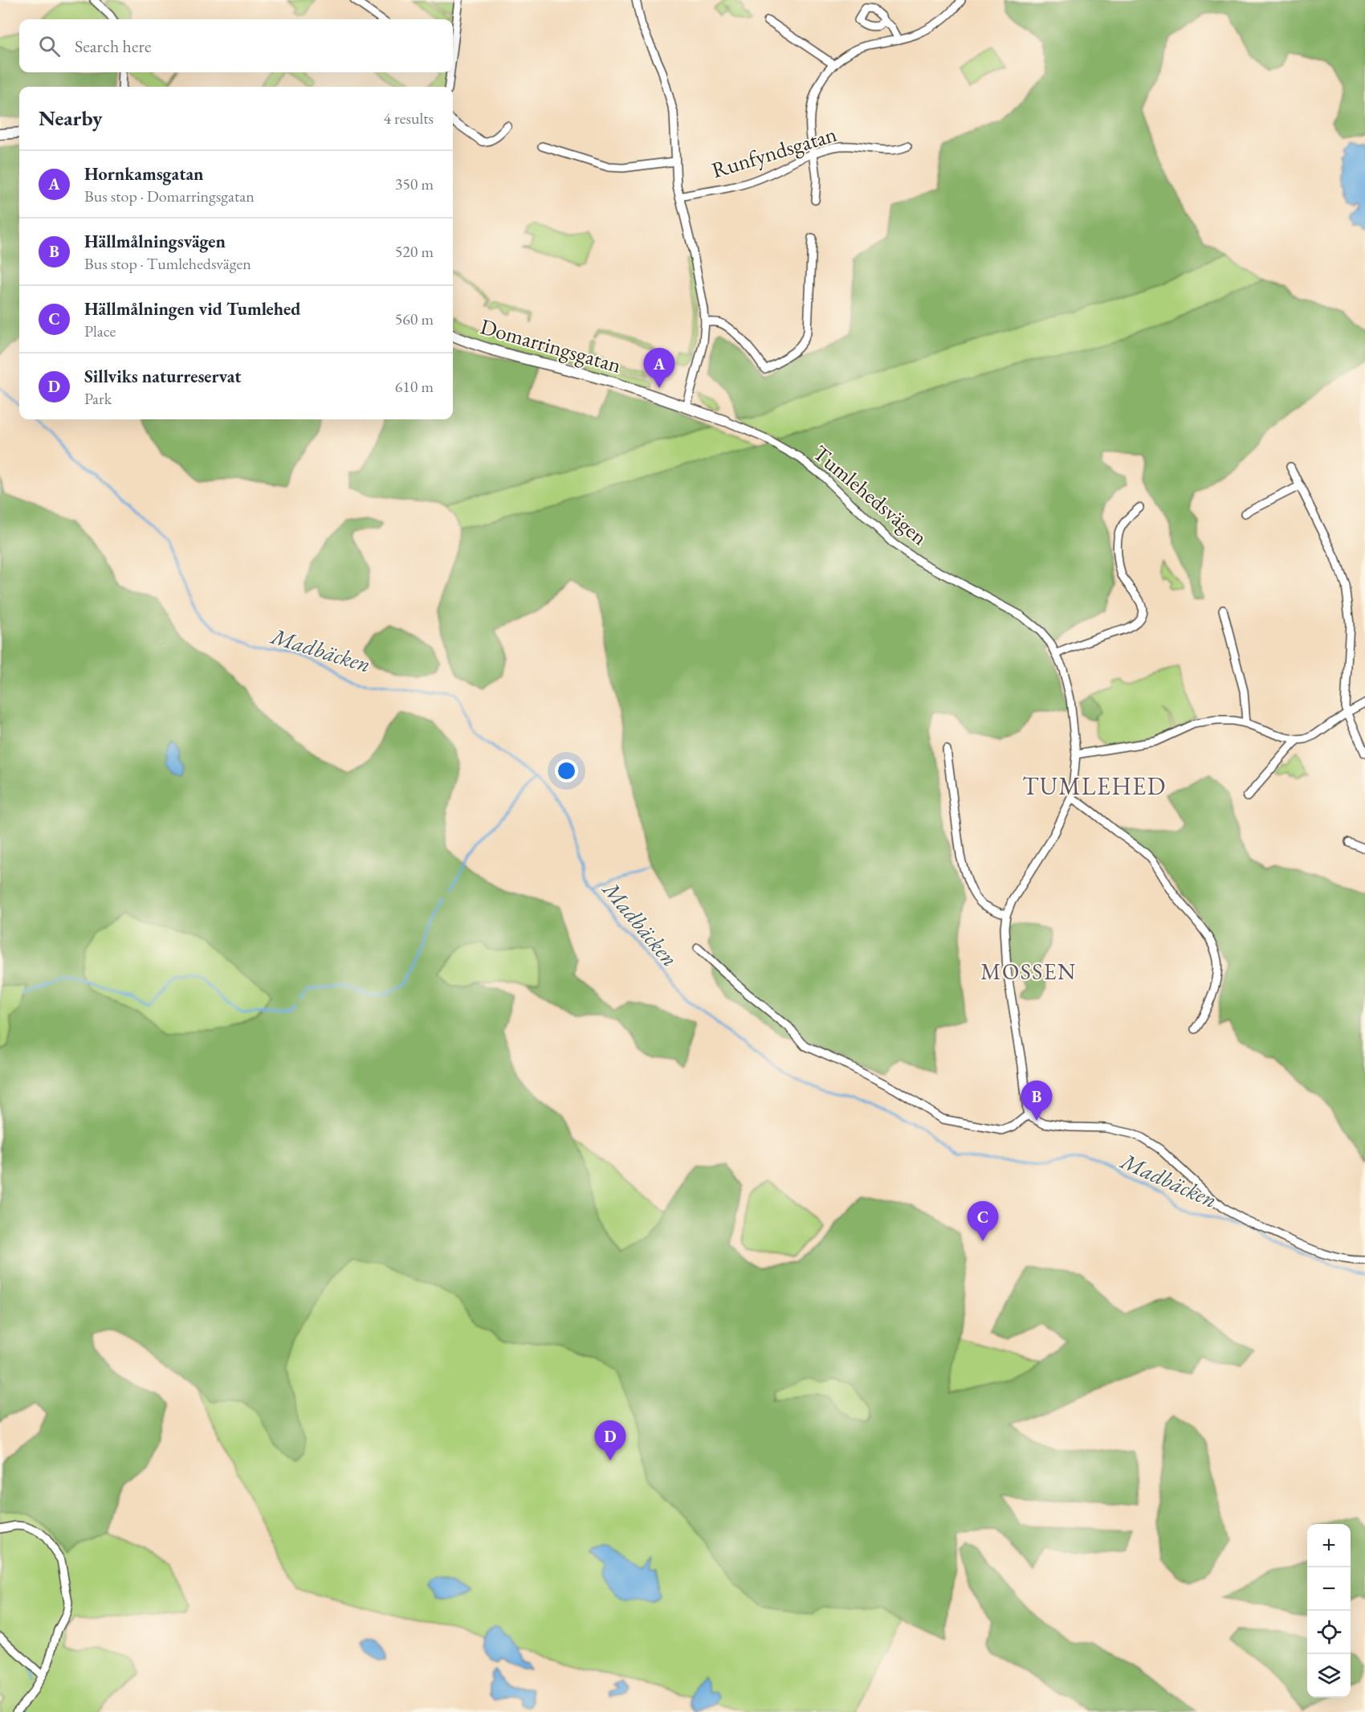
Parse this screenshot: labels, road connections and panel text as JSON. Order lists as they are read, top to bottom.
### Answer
{
  "streets": {
    "street": ["Runfyndsgatan", "Domarringsgatan", "Tumlehedsvägen"]
  },
  "crossings": [
    ["Domarringsgatan", "Tumlehedsvägen"]
  ],
  "districts": ["TUMLEHED", "MOSSEN"],
  "water": ["Madbäcken"],
  "page": {
    "search": "Search here",
    "heading": ["Nearby", "4 results"],
    "list": [
      {
        "mark": "A",
        "name": "Hornkamsgatan",
        "note": "Bus stop · Domarringsgatan",
        "value": "350 m"
      },
      {
        "mark": "B",
        "name": "Hällmålningsvägen",
        "note": "Bus stop · Tumlehedsvägen",
        "value": "520 m"
      },
      {
        "mark": "C",
        "name": "Hällmålningen vid Tumlehed",
        "note": "Place",
        "value": "560 m"
      },
      {
        "mark": "D",
        "name": "Sillviks naturreservat",
        "note": "Park",
        "value": "610 m"
      }
    ],
    "pins": [
      "A",
      "B",
      "C",
      "D"
    ],
    "map_buttons": ["+", "−"]
  }
}
